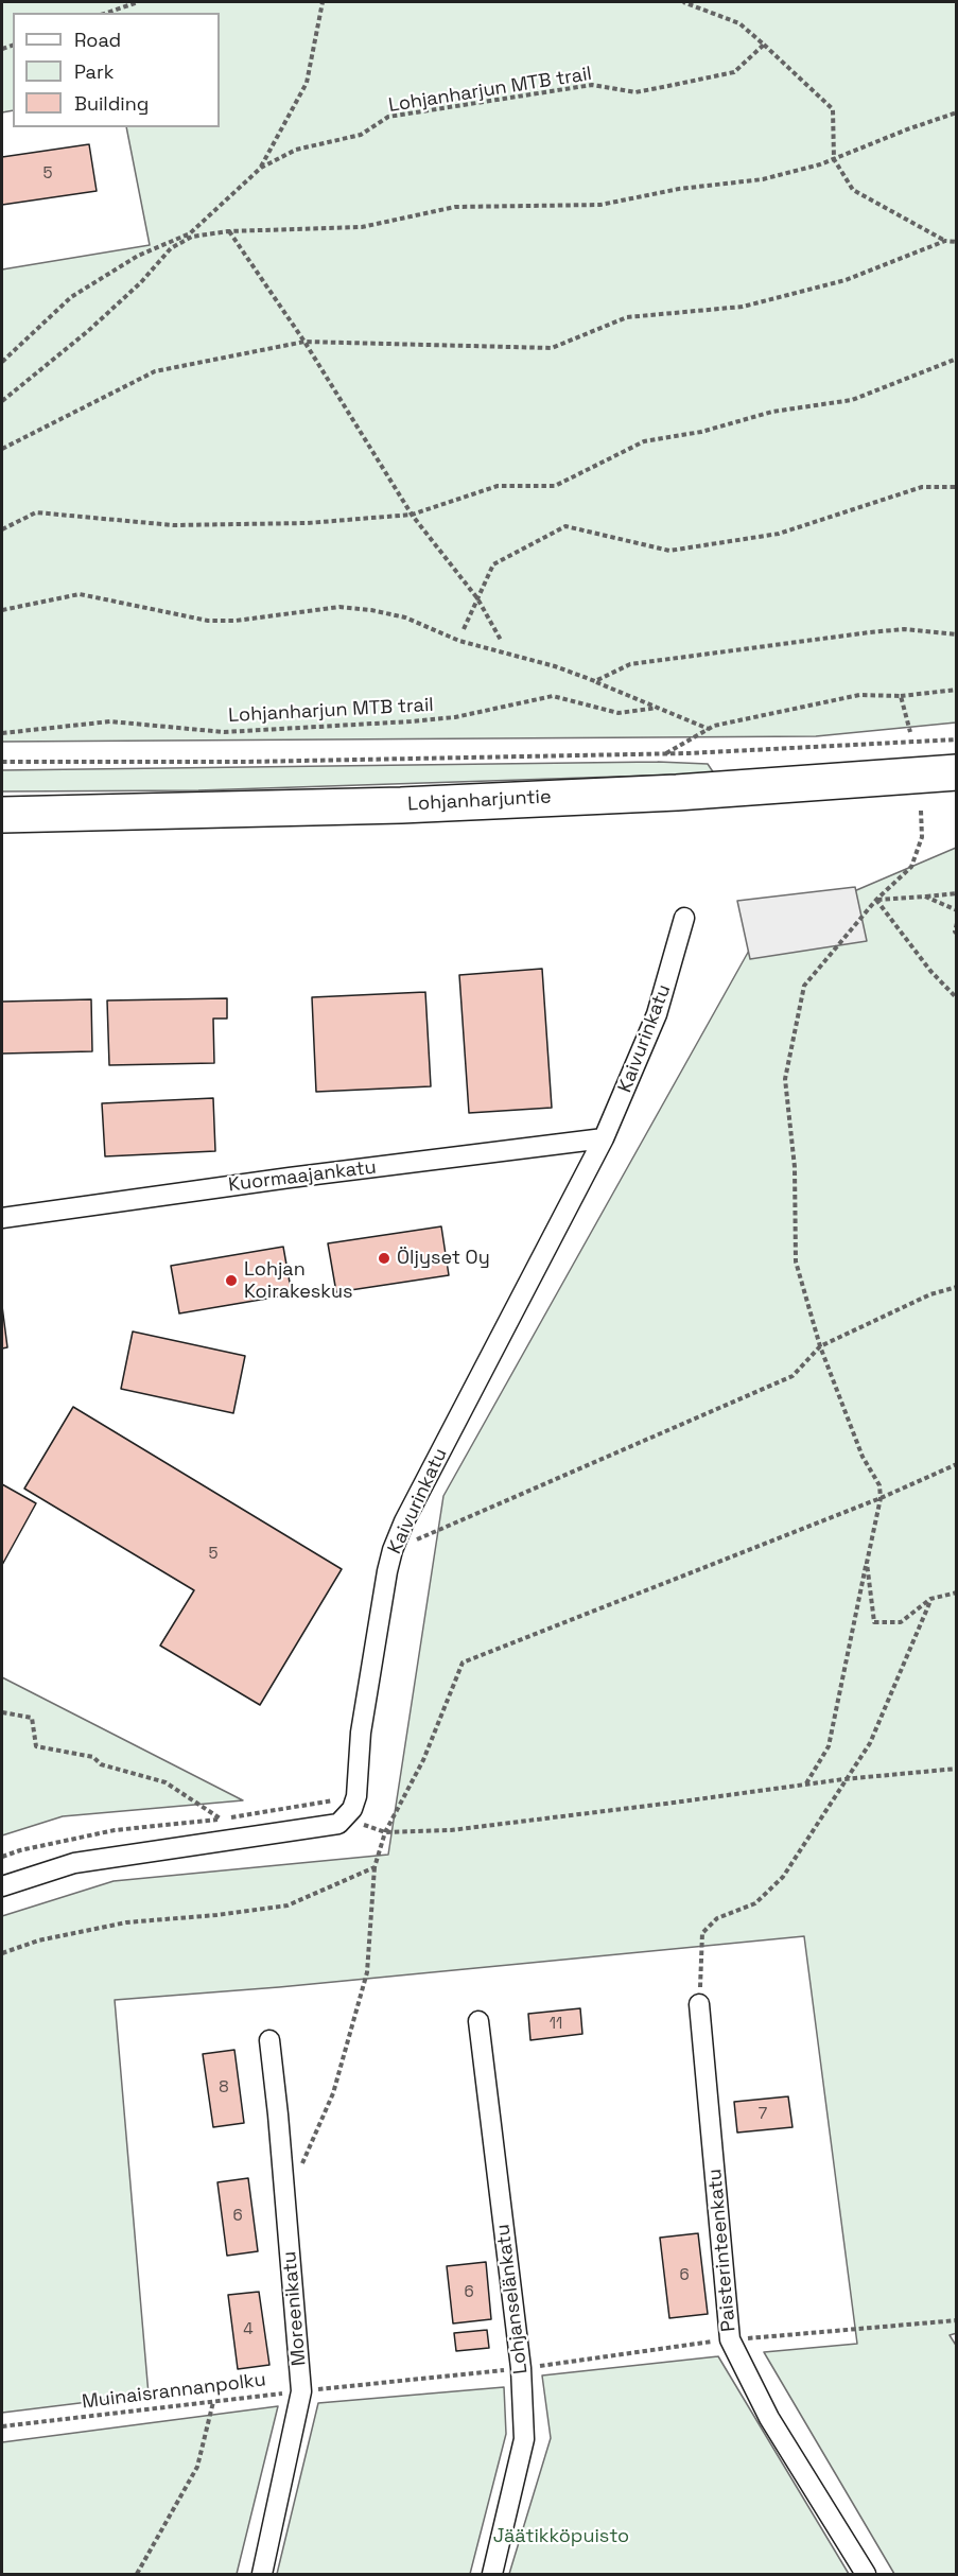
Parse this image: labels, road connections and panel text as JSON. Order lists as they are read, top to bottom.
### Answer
{
  "streets": {
    "highway": ["Lohjanharjuntie"],
    "street": [
      "Kaivurinkatu",
      "Kuormaajankatu",
      "Paisterinteenkatu",
      "Lohjanselänkatu",
      "Moreenikatu"
    ],
    "path": ["Lohjanharjun MTB trail", "Muinaisrannanpolku"]
  },
  "crossings": [
    ["Kaivurinkatu", "Kuormaajankatu"],
    ["Paisterinteenkatu", "Muinaisrannanpolku"],
    ["Lohjanselänkatu", "Muinaisrannanpolku"],
    ["Moreenikatu", "Muinaisrannanpolku"]
  ],
  "parks": ["Jäätikköpuisto"],
  "places": ["Öljyset Oy", "Lohjan Koirakeskus"],
  "house_numbers": [
    "5",
    "5",
    "11",
    "8",
    "7",
    "6",
    "6",
    "6",
    "4"
  ],
  "legend": ["Road", "Park", "Building"]
}
